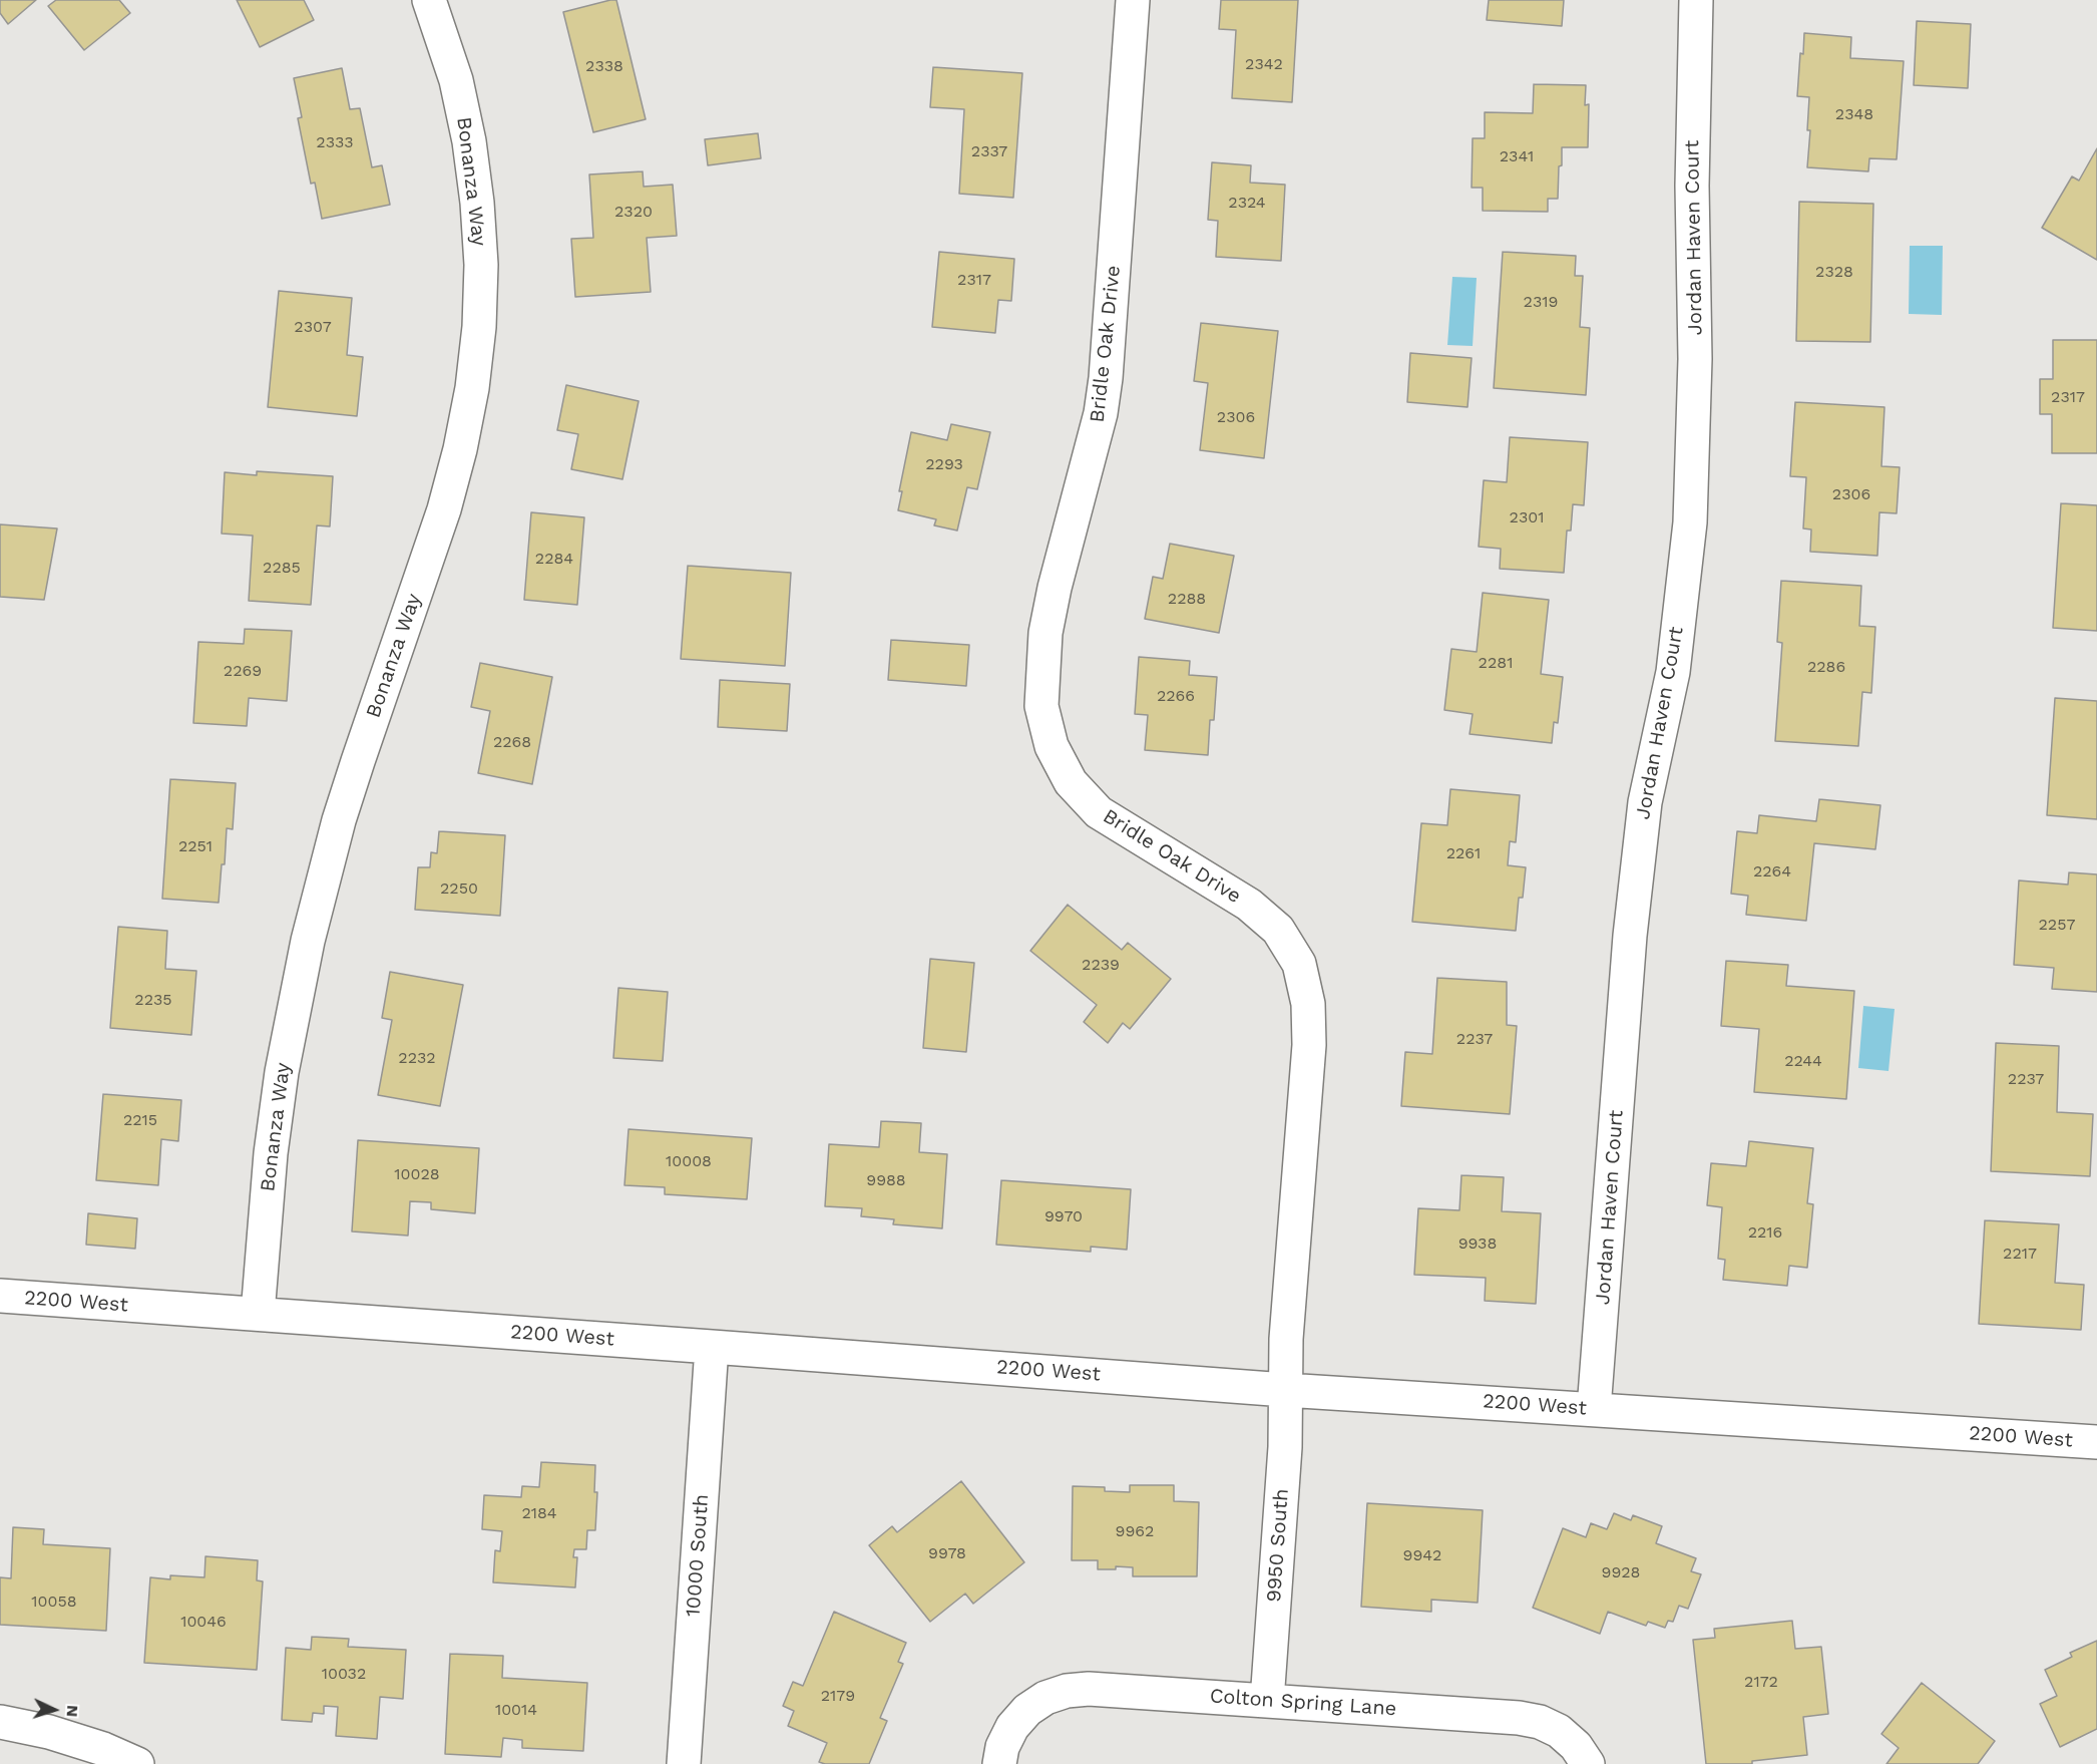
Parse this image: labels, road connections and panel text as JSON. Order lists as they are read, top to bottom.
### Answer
{
  "streets": {
    "street": [
      "Bonanza Way",
      "Jordan Haven Court",
      "Bridle Oak Drive",
      "2200 West",
      "9950 South",
      "10000 South",
      "Colton Spring Lane"
    ]
  },
  "crossings": [
    ["Bonanza Way", "2200 West"],
    ["Jordan Haven Court", "2200 West"],
    ["Bridle Oak Drive", "2200 West"],
    ["Bridle Oak Drive", "9950 South"],
    ["2200 West", "9950 South"],
    ["2200 West", "10000 South"],
    ["9950 South", "Colton Spring Lane"]
  ],
  "house_numbers": [
    "2342",
    "2338",
    "2348",
    "2333",
    "2337",
    "2341",
    "2324",
    "2320",
    "2328",
    "2317",
    "2319",
    "2307",
    "2317",
    "2306",
    "2293",
    "2306",
    "2301",
    "2284",
    "2285",
    "2288",
    "2281",
    "2286",
    "2269",
    "2266",
    "2268",
    "2251",
    "2261",
    "2264",
    "2250",
    "2257",
    "2239",
    "2235",
    "2237",
    "2232",
    "2244",
    "2237",
    "2215",
    "10008",
    "10028",
    "9988",
    "9970",
    "2216",
    "9938",
    "2217",
    "2184",
    "9962",
    "9978",
    "9942",
    "9928",
    "10058",
    "10046",
    "10032",
    "2172",
    "2179",
    "10014"
  ],
  "north": "right"
}
